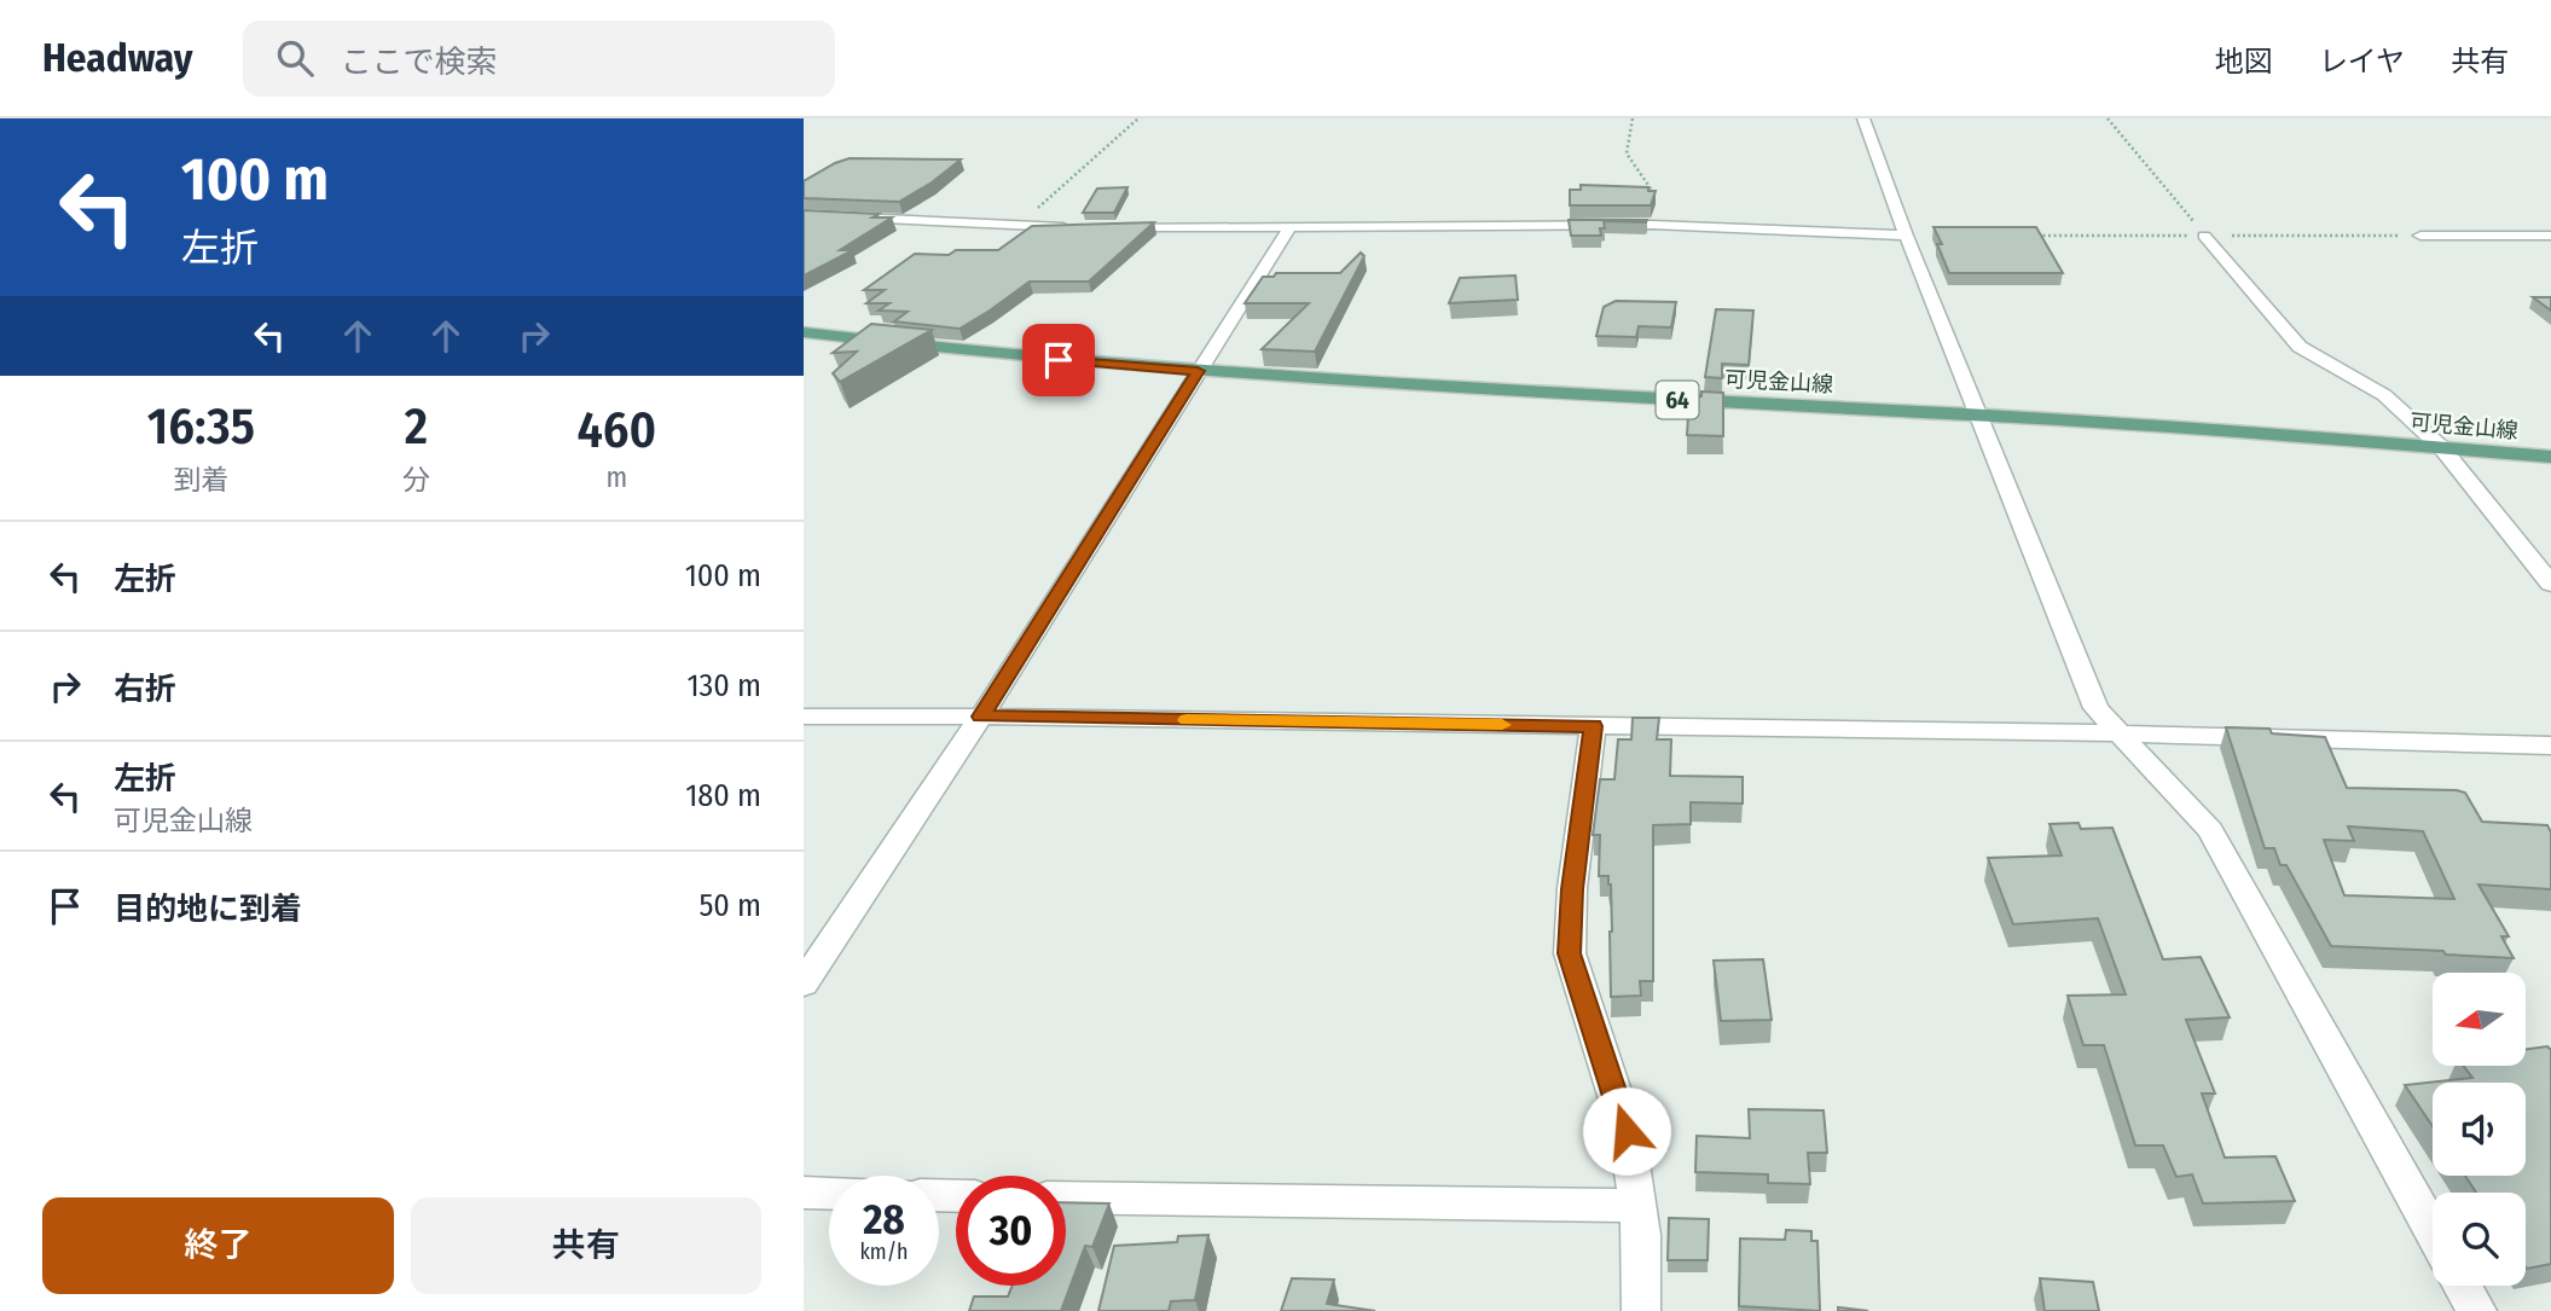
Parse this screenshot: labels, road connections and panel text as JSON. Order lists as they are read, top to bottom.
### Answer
{
  "streets": {
    "main road": ["可児金山線", "64"]
  },
  "north": "left",
  "page": {
    "header": "Headway",
    "search": "ここで検索",
    "nav": ["地図", "レイヤ", "共有"],
    "turn": ["100 m", "左折"],
    "eta": [
      "16:35",
      "到着",
      "2",
      "分",
      "460",
      "m"
    ],
    "list": [
      {
        "name": "左折",
        "value": "100 m"
      },
      {
        "name": "右折",
        "value": "130 m"
      },
      {
        "name": "左折",
        "note": "可児金山線",
        "value": "180 m"
      },
      {
        "name": "目的地に到着",
        "value": "50 m"
      }
    ],
    "speed": "28 km/h",
    "limit": "30",
    "buttons": ["終了", "共有"]
  }
}
